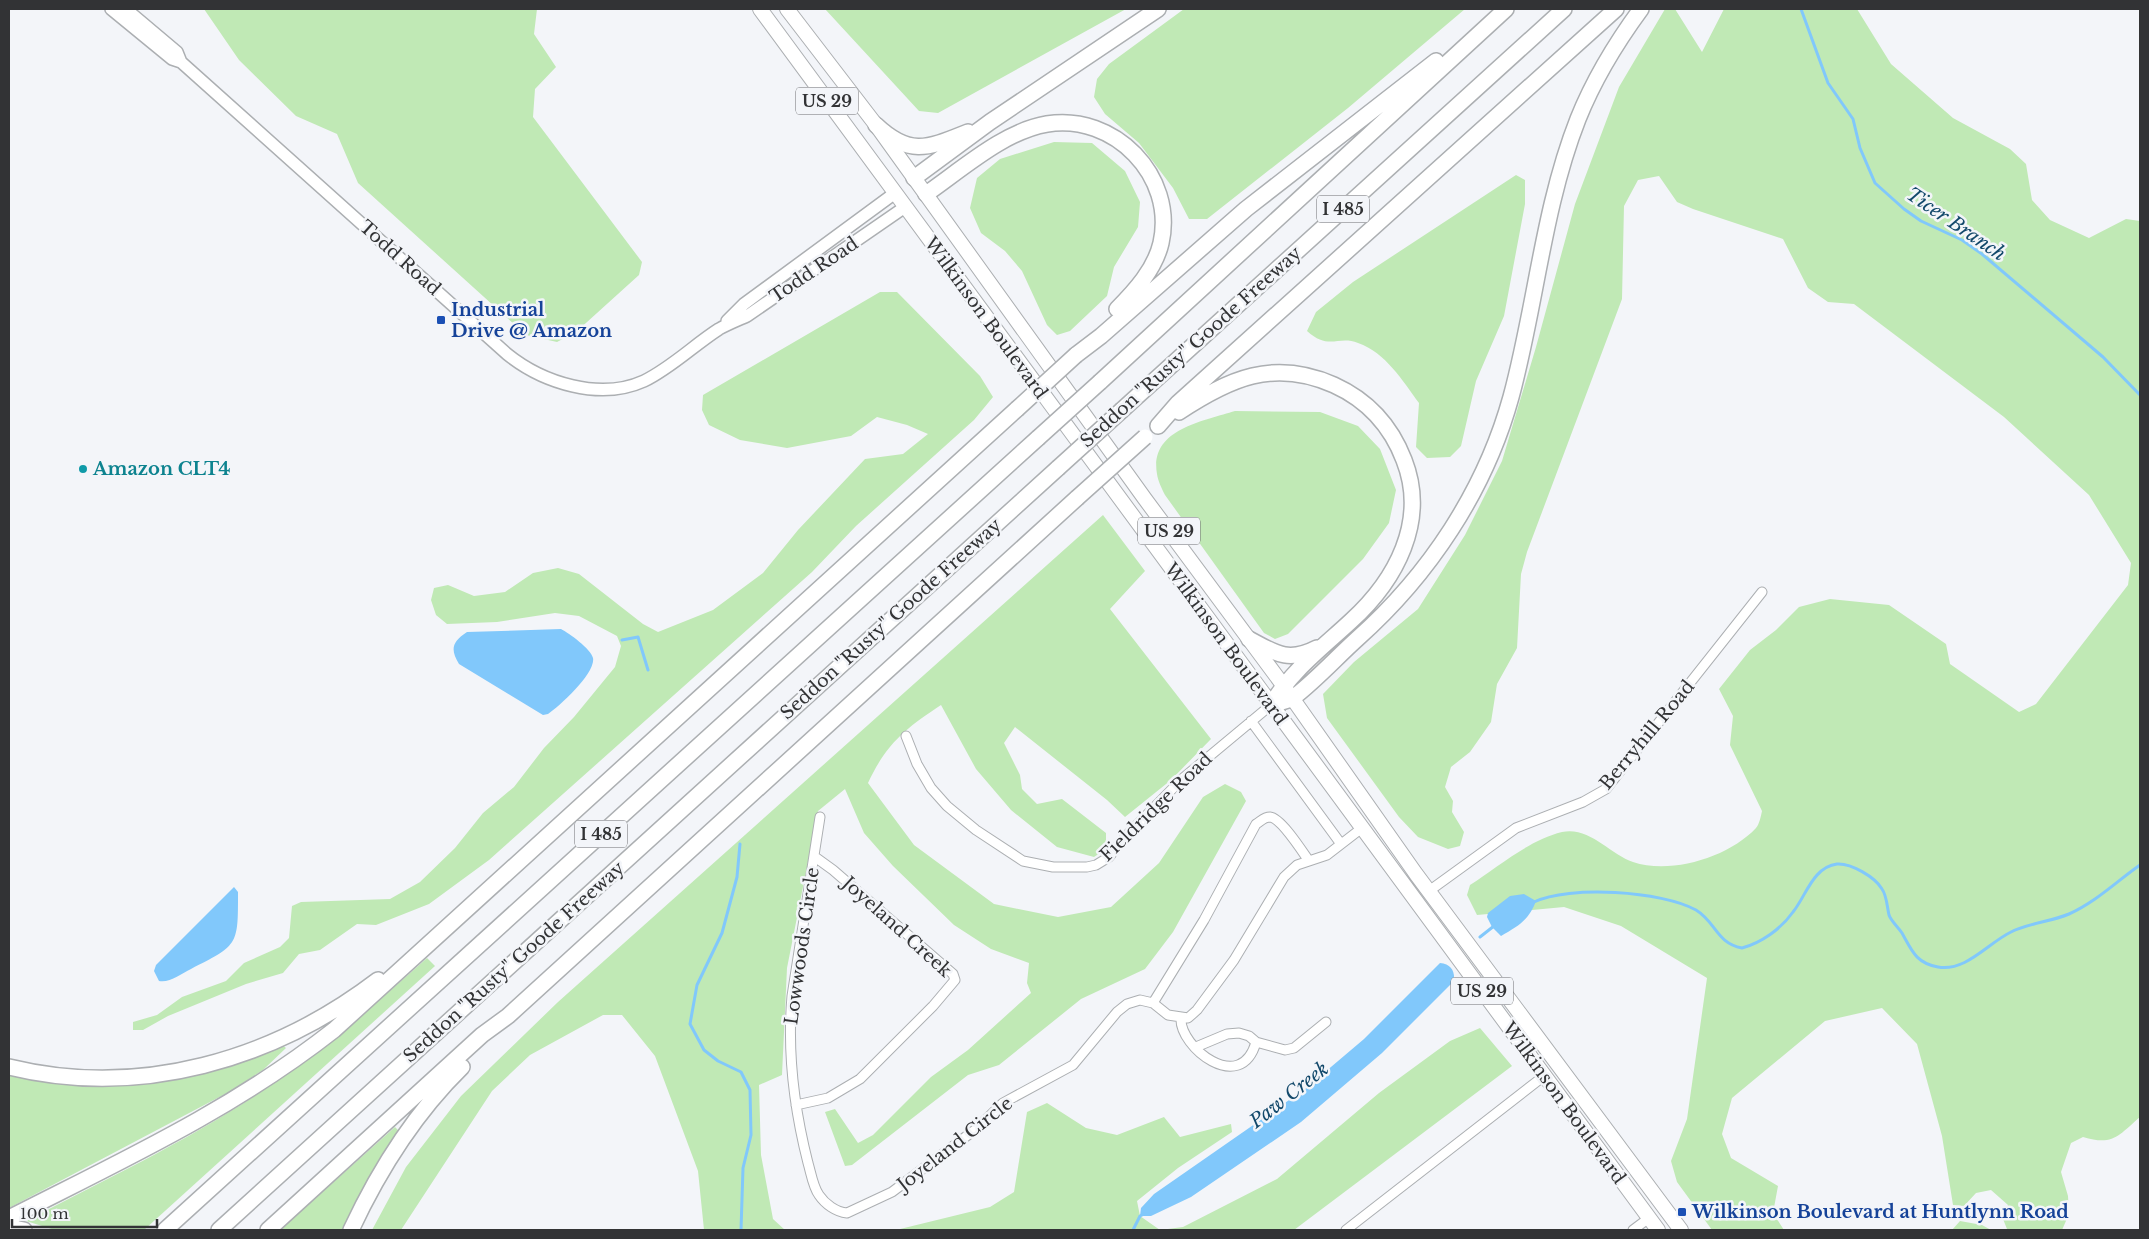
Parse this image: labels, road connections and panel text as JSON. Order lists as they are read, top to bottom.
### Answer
{
  "streets": {
    "highway": ["I 485", "Seddon \"Rusty\" Goode Freeway"],
    "main road": ["US 29", "Wilkinson Boulevard"],
    "street": [
      "Todd Road",
      "Berryhill Road",
      "Fieldridge Road",
      "Joyeland Creek",
      "Lowwoods Circle",
      "Joyeland Circle"
    ]
  },
  "crossings": [
    ["Todd Road", "Wilkinson Boulevard"],
    ["Wilkinson Boulevard", "Berryhill Road"],
    ["Wilkinson Boulevard", "Fieldridge Road"],
    ["Joyeland Creek", "Lowwoods Circle"],
    ["Joyeland Creek", "Joyeland Circle"],
    ["Lowwoods Circle", "Joyeland Circle"]
  ],
  "water": ["Ticer Branch", "Paw Creek"],
  "places": {
    "transit": ["Industrial Drive @ Amazon", "Wilkinson Boulevard at Huntlynn Road"],
    "other": ["Amazon CLT4"]
  },
  "scale_bar": "100 m"
}
